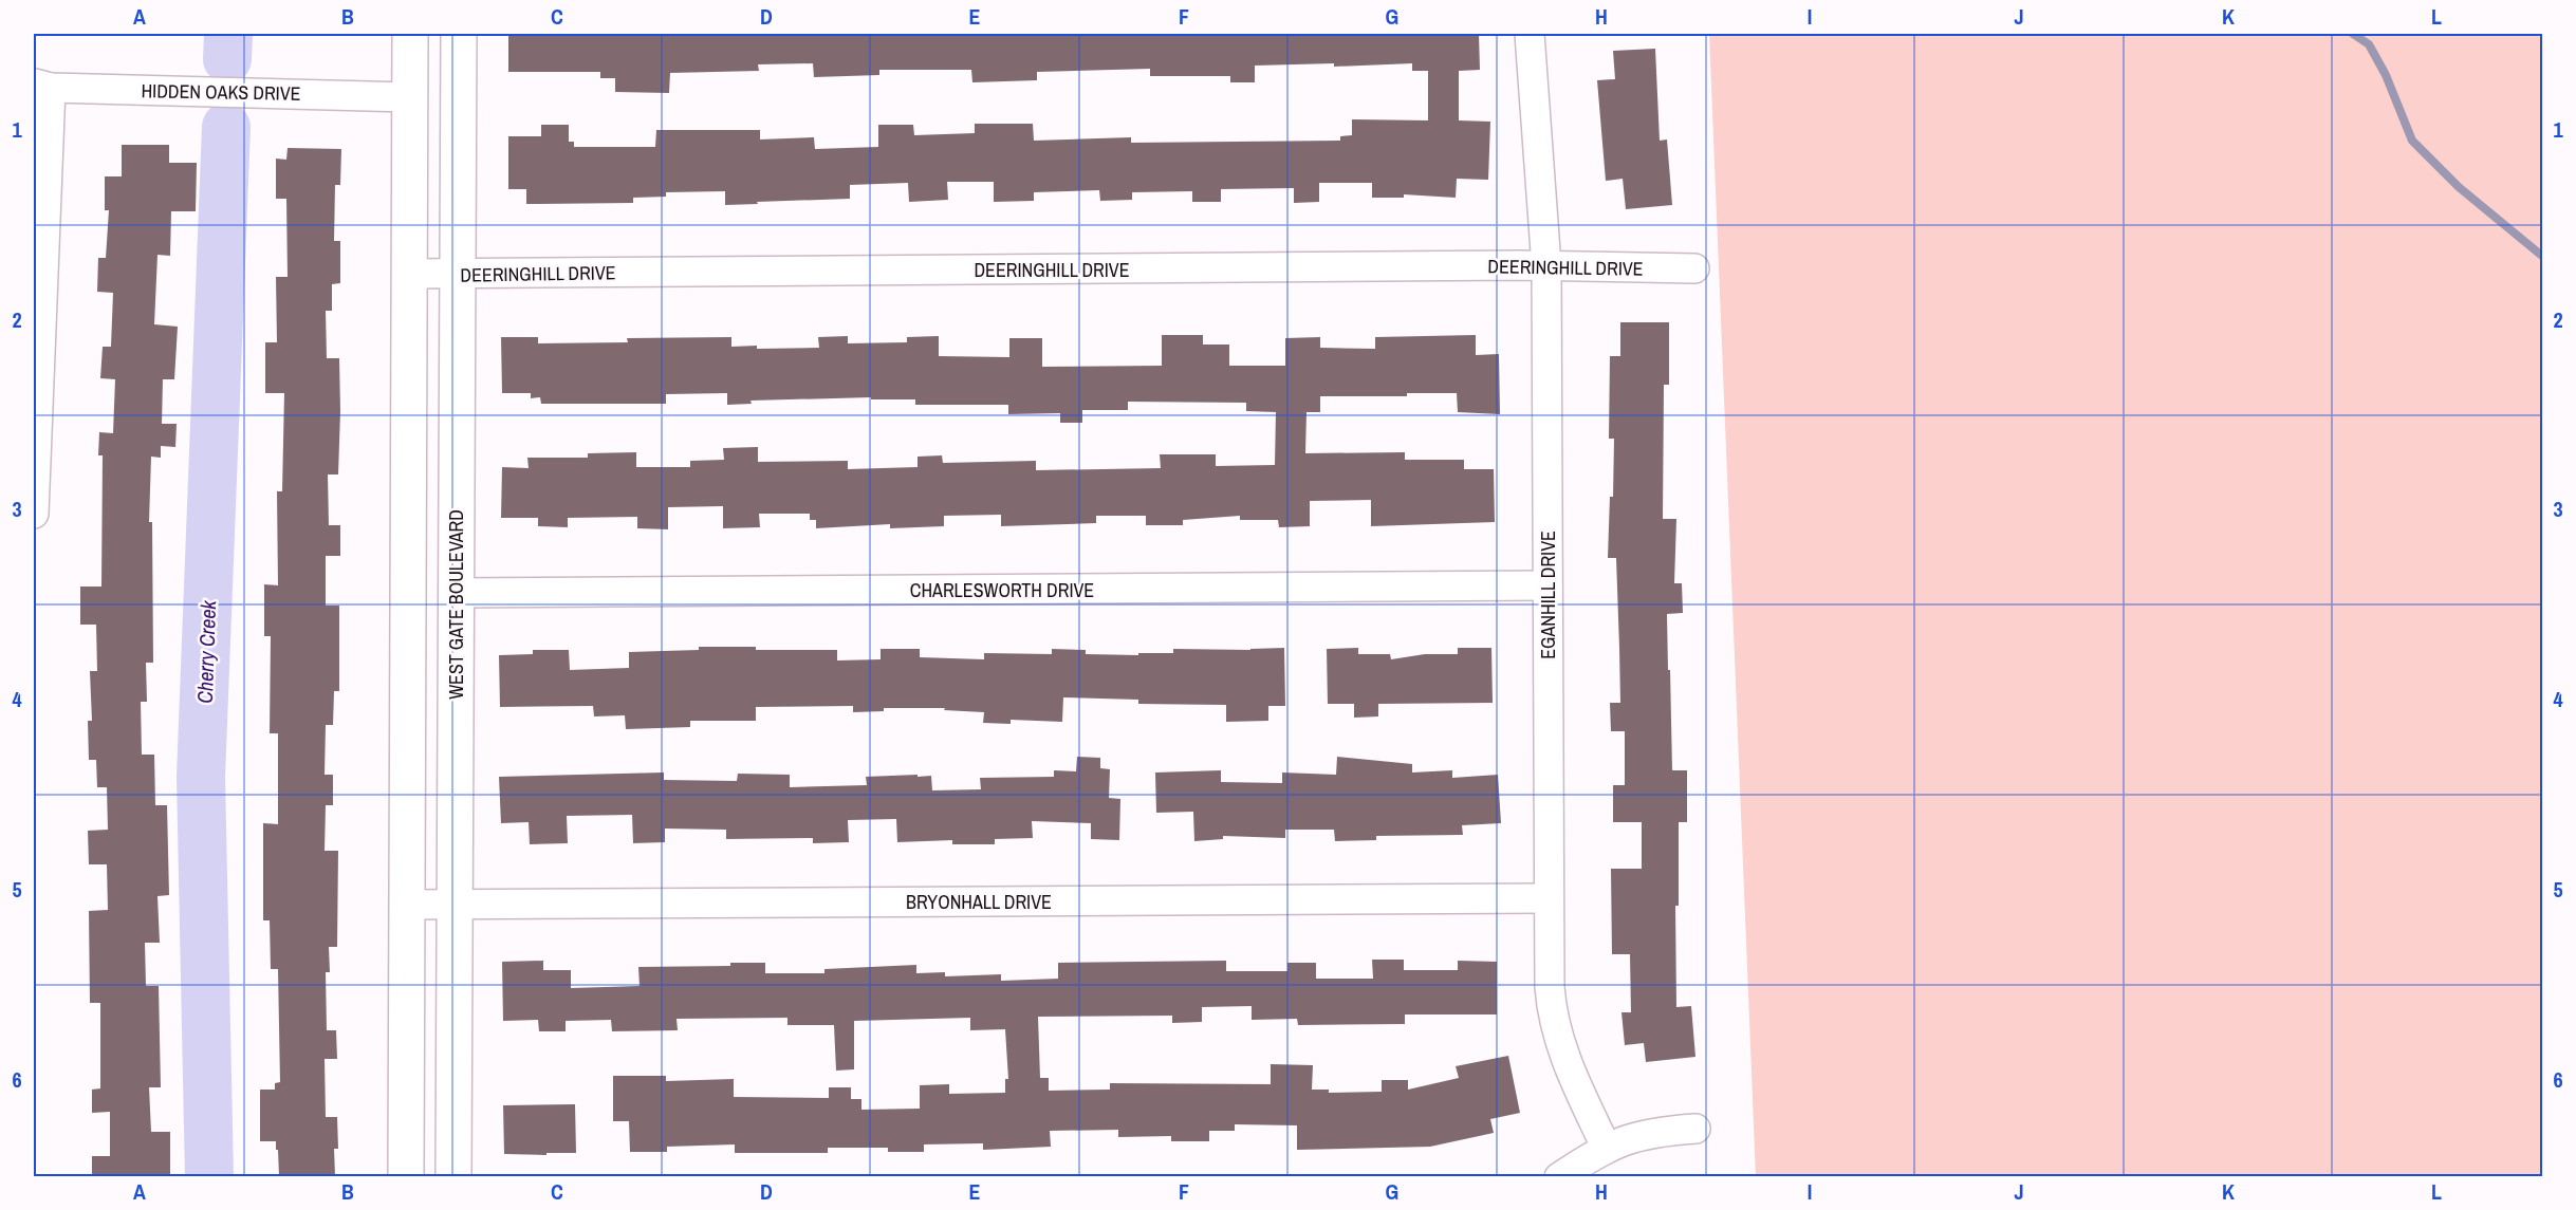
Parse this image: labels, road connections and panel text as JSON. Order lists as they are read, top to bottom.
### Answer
{
  "streets": {
    "main road": ["WEST GATE BOULEVARD"],
    "street": [
      "HIDDEN OAKS DRIVE",
      "DEERINGHILL DRIVE",
      "CHARLESWORTH DRIVE",
      "EGANHILL DRIVE",
      "BRYONHALL DRIVE"
    ]
  },
  "crossings": [
    ["DEERINGHILL DRIVE", "EGANHILL DRIVE"],
    ["DEERINGHILL DRIVE", "WEST GATE BOULEVARD"],
    ["CHARLESWORTH DRIVE", "EGANHILL DRIVE"],
    ["CHARLESWORTH DRIVE", "WEST GATE BOULEVARD"],
    ["EGANHILL DRIVE", "BRYONHALL DRIVE"],
    ["WEST GATE BOULEVARD", "BRYONHALL DRIVE"]
  ],
  "water": ["Cherry Creek"],
  "grid": {
    "columns": [
      "A",
      "B",
      "C",
      "D",
      "E",
      "F",
      "G",
      "H",
      "I",
      "J",
      "K",
      "L"
    ],
    "rows": [
      "1",
      "2",
      "3",
      "4",
      "5",
      "6"
    ]
  }
}
